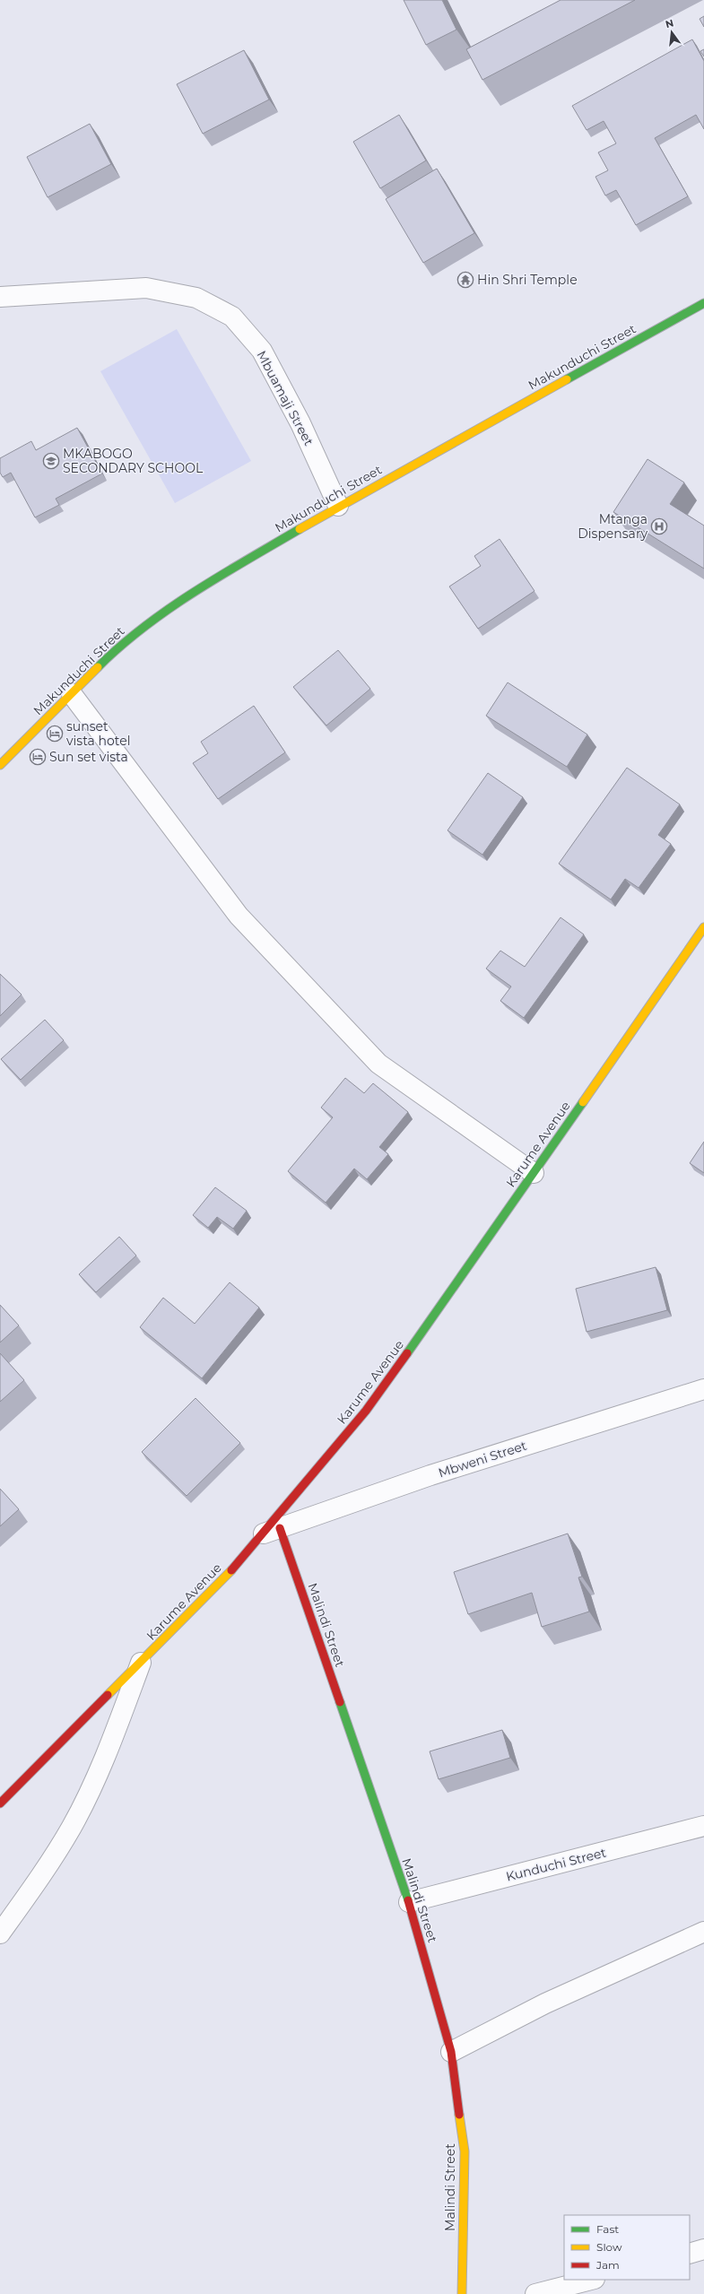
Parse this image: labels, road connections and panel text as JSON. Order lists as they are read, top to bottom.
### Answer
{
  "streets": {
    "street": [
      "Makunduchi Street",
      "Mbuamaji Street",
      "Karume Avenue",
      "Mbweni Street",
      "Malindi Street",
      "Kunduchi Street"
    ]
  },
  "crossings": [
    ["Makunduchi Street", "Mbuamaji Street"],
    ["Karume Avenue", "Mbweni Street"],
    ["Karume Avenue", "Malindi Street"],
    ["Mbweni Street", "Malindi Street"],
    ["Malindi Street", "Kunduchi Street"]
  ],
  "places": {
    "temple": ["Hin Shri Temple"],
    "school or university": ["MKABOGO SECONDARY SCHOOL"],
    "hospital": ["Mtanga Dispensary"],
    "hotel": ["sunset vista hotel", "Sun set vista"]
  },
  "legend": ["Fast", "Slow", "Jam"],
  "north": "top"
}
